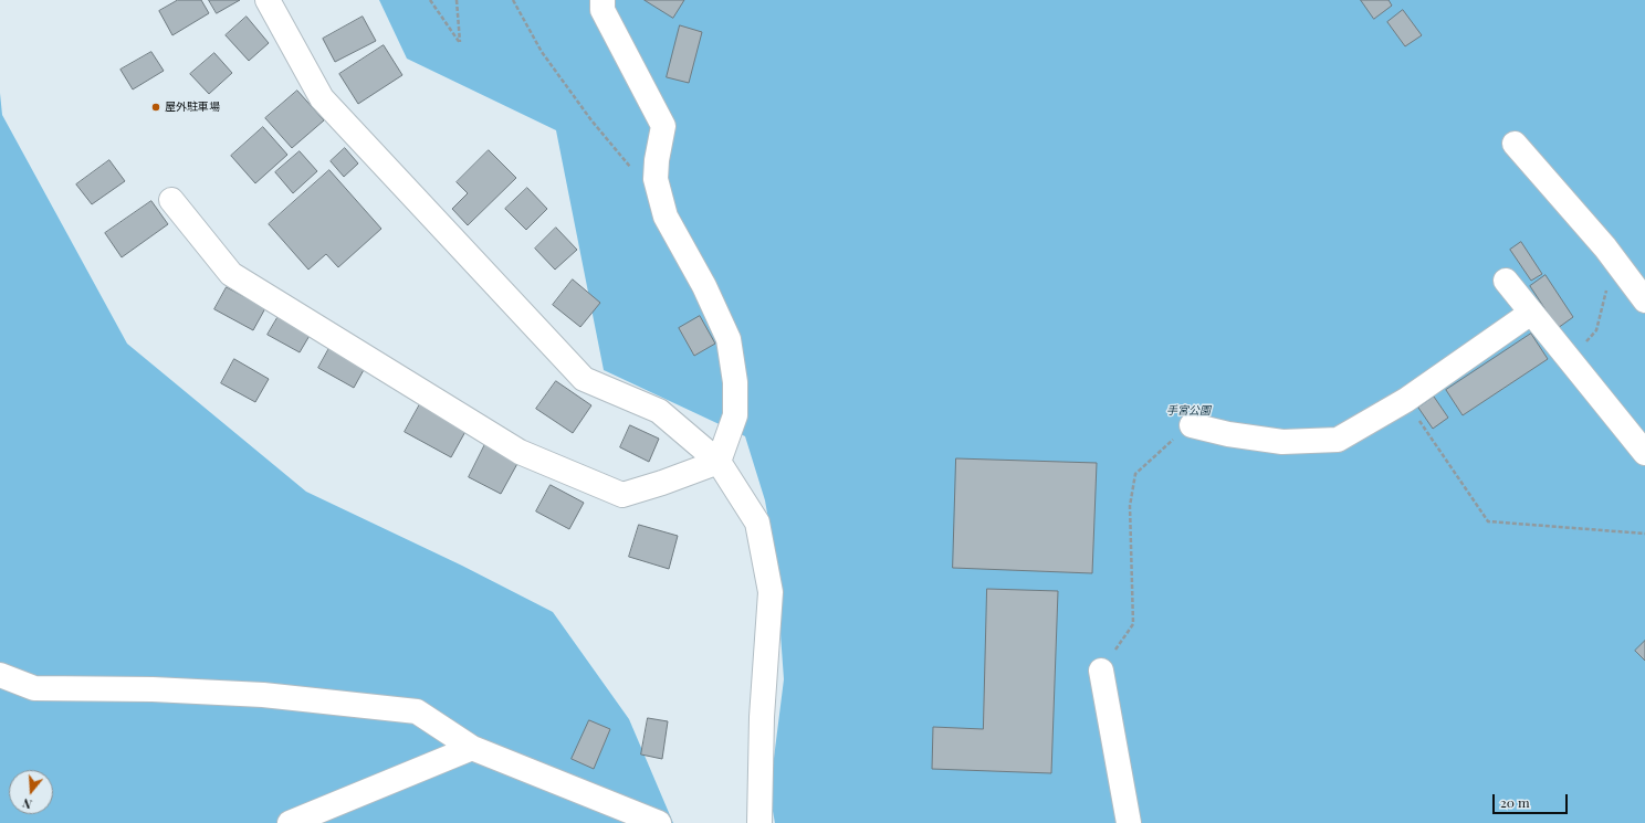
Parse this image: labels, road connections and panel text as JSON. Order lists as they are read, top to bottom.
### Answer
{
  "parks": ["手宮公園"],
  "places": ["屋外駐車場"],
  "scale_bar": "20 m",
  "north": "bottom"
}
